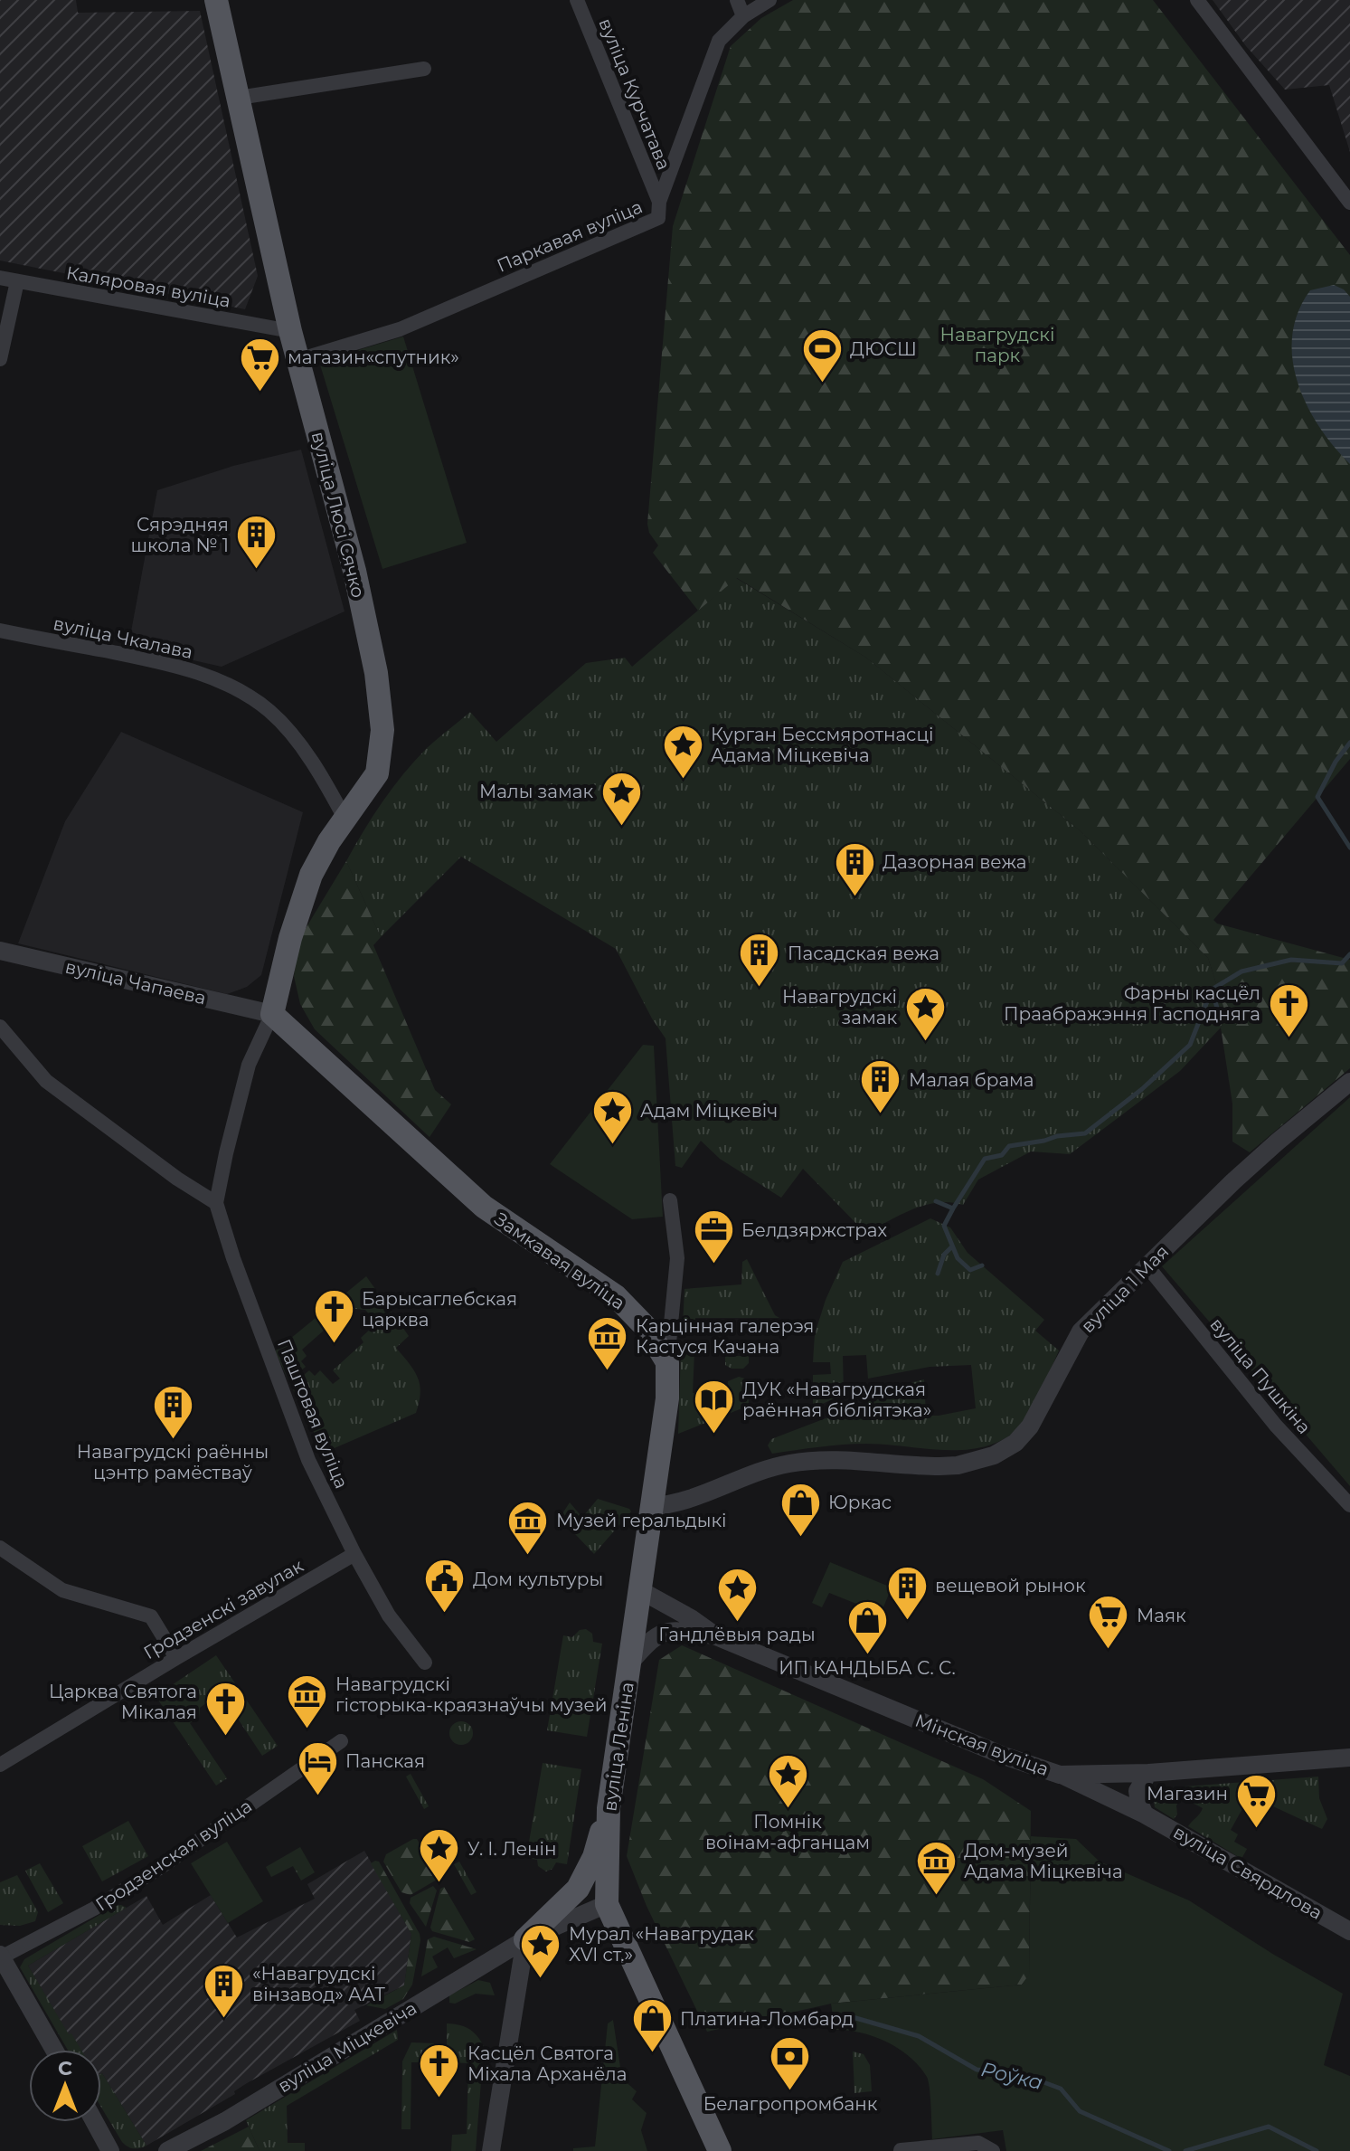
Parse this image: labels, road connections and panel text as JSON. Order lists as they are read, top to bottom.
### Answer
{
  "streets": {
    "main road": ["вуліца Люсі Сячко", "Замкавая вуліца", "вуліца Леніна"],
    "street": [
      "вуліца Курчатава",
      "Паркавая вуліца",
      "Каляровая вуліца",
      "вуліца Чкалава",
      "вуліца Чапаева",
      "вуліца 1 Мая",
      "вуліца Пушкіна",
      "Паштовая вуліца",
      "Гродзенскі завулак",
      "Мінская вуліца",
      "Гродзенская вуліца",
      "вуліца Свярдлова",
      "вуліца Міцкевіча"
    ]
  },
  "crossings": [
    ["вуліца Курчатава", "Паркавая вуліца"],
    ["Паркавая вуліца", "вуліца Люсі Сячко"],
    ["Каляровая вуліца", "вуліца Люсі Сячко"],
    ["вуліца Люсі Сячко", "вуліца Чкалава"],
    ["вуліца Люсі Сячко", "вуліца Чапаева"],
    ["вуліца Люсі Сячко", "Замкавая вуліца"],
    ["вуліца Люсі Сячко", "Паштовая вуліца"],
    ["вуліца Чапаева", "Замкавая вуліца"],
    ["вуліца Чапаева", "Паштовая вуліца"],
    ["Замкавая вуліца", "Паштовая вуліца"],
    ["вуліца 1 Мая", "вуліца Пушкіна"],
    ["Паштовая вуліца", "Гродзенскі завулак"],
    ["Мінская вуліца", "вуліца Леніна"],
    ["Мінская вуліца", "вуліца Свярдлова"]
  ],
  "water": ["Роўка"],
  "parks": ["Навагрудскі парк"],
  "places": {
    "sports": ["ДЮСШ"],
    "supermarket": ["магазин«спутник»", "Маяк", "Магазин"],
    "building": [
      "Сярэдняя школа № 1",
      "Дазорная вежа",
      "Пасадская вежа",
      "Малая брама",
      "Навагрудскі раённы цэнтр рамёстваў",
      "вещевой рынок",
      "«Навагрудскі вінзавод» ААТ"
    ],
    "place": [
      "Курган Бессмяротнасці Адама Міцкевіча",
      "Малы замак",
      "Навагрудскі замак",
      "Адам Міцкевіч",
      "Гандлёвыя рады",
      "Помнік воінам-афганцам",
      "У. І. Ленін",
      "Мурал «Навагрудак XVI ст.»"
    ],
    "church": [
      "Фарны касцёл Праабражэння Гасподняга",
      "Барысаглебская царква",
      "Царква Святога Мікалая",
      "Касцёл Святога Міхала Арханёла"
    ],
    "office": ["Белдзяржстрах"],
    "museum": [
      "Карцінная галерэя Кастуся Качана",
      "Музей геральдыкі",
      "Навагрудскі гісторыка-краязнаўчы музей",
      "Дом-музей Адама Міцкевіча"
    ],
    "library": ["ДУК «Навагрудская раённая бібліятэка»"],
    "shop": ["Юркас", "ИП КАНДЫБА С. С.", "Платина-Ломбард"],
    "public building": ["Дом культуры"],
    "hotel": ["Панская"],
    "bank": ["Белагропромбанк"]
  },
  "north": "top"
}
